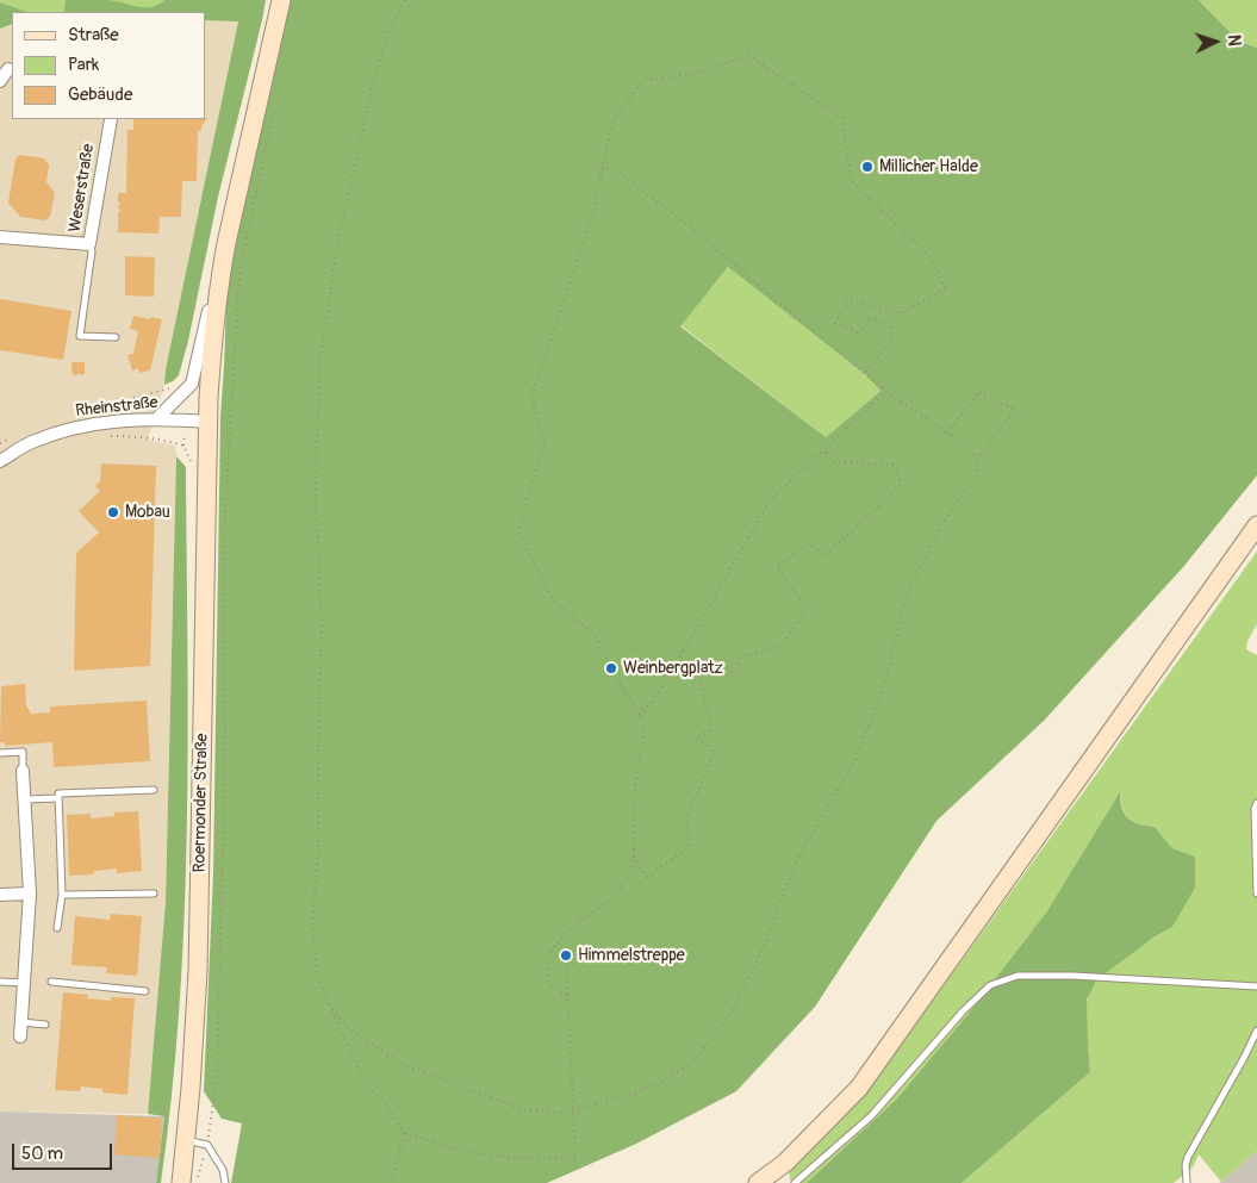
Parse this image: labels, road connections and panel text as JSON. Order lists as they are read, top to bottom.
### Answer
{
  "streets": {
    "main road": ["Roermonder Straße"],
    "street": ["Weserstraße", "Rheinstraße"]
  },
  "crossings": [
    ["Rheinstraße", "Roermonder Straße"]
  ],
  "places": [
    "Millicher Halde",
    "Mobau",
    "Weinbergplatz",
    "Himmelstreppe"
  ],
  "legend": ["Straße", "Park", "Gebäude"],
  "scale_bar": "50 m",
  "north": "right"
}
